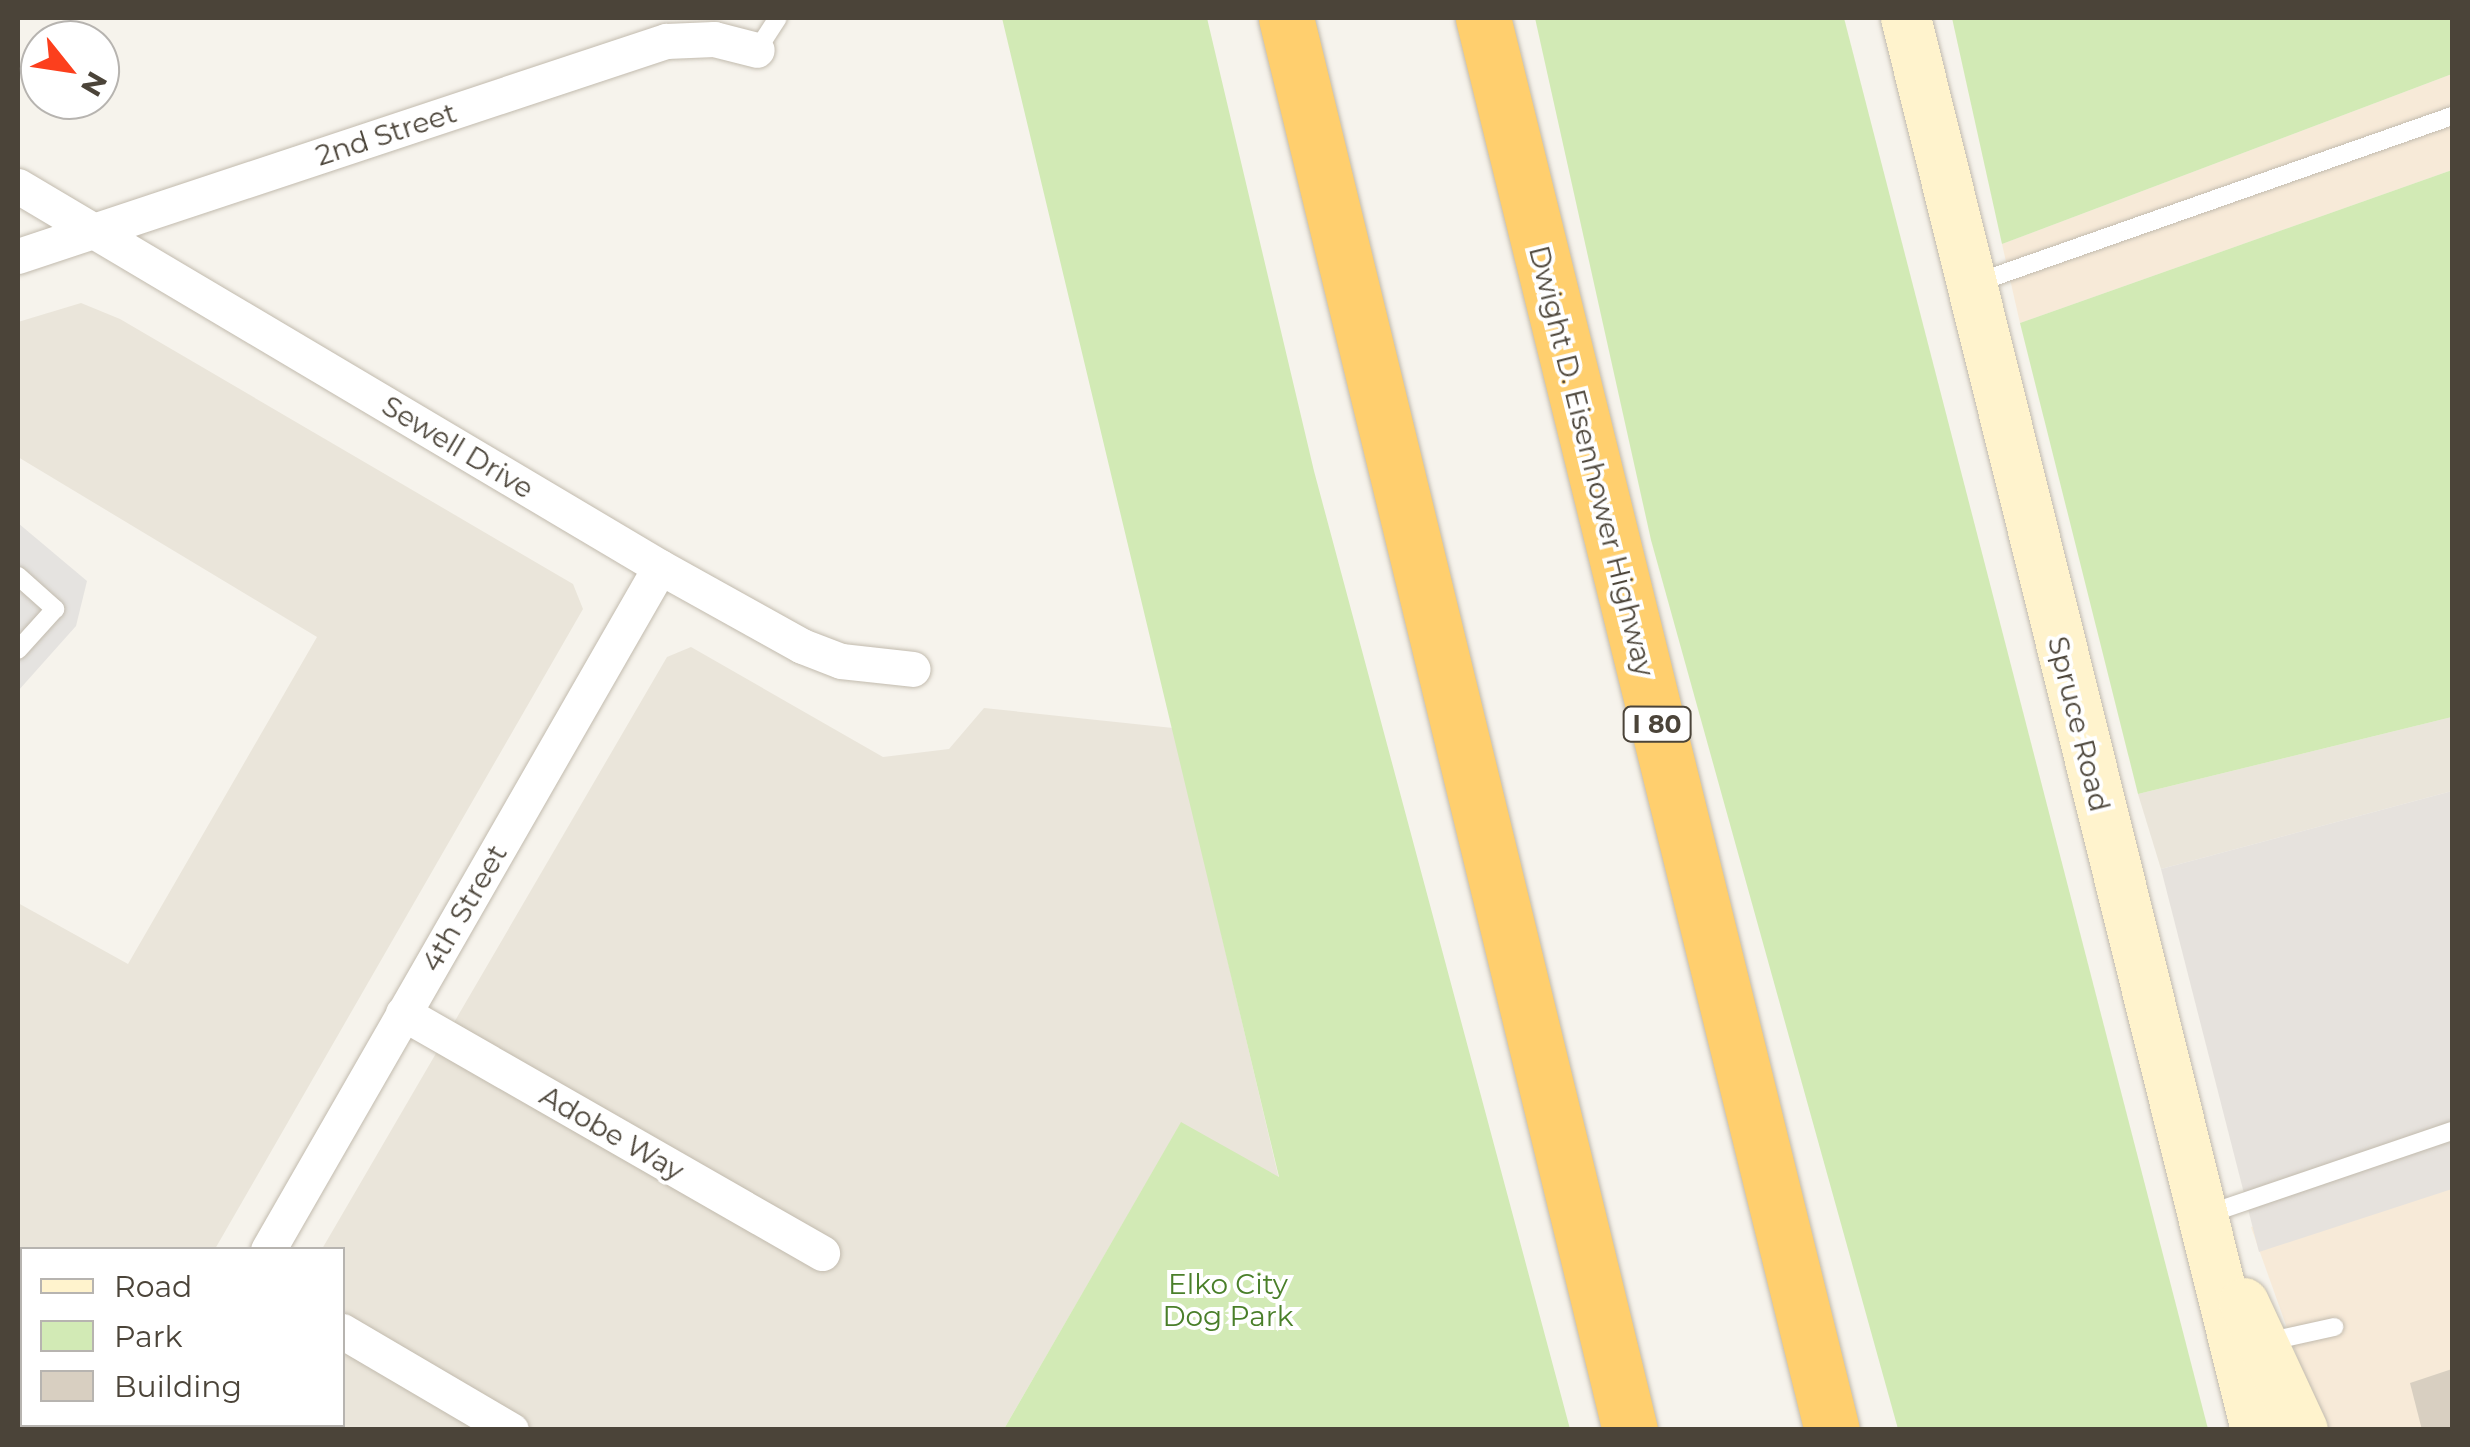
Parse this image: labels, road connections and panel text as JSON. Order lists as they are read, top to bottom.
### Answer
{
  "streets": {
    "highway": ["Dwight D. Eisenhower Highway", "I 80"],
    "main road": ["Spruce Road"],
    "street": [
      "2nd Street",
      "Sewell Drive",
      "4th Street",
      "Adobe Way"
    ]
  },
  "crossings": [
    ["2nd Street", "Sewell Drive"],
    ["Sewell Drive", "4th Street"],
    ["4th Street", "Adobe Way"]
  ],
  "parks": ["Elko City Dog Park"],
  "legend": ["Road", "Park", "Building"],
  "north": "bottom right"
}
